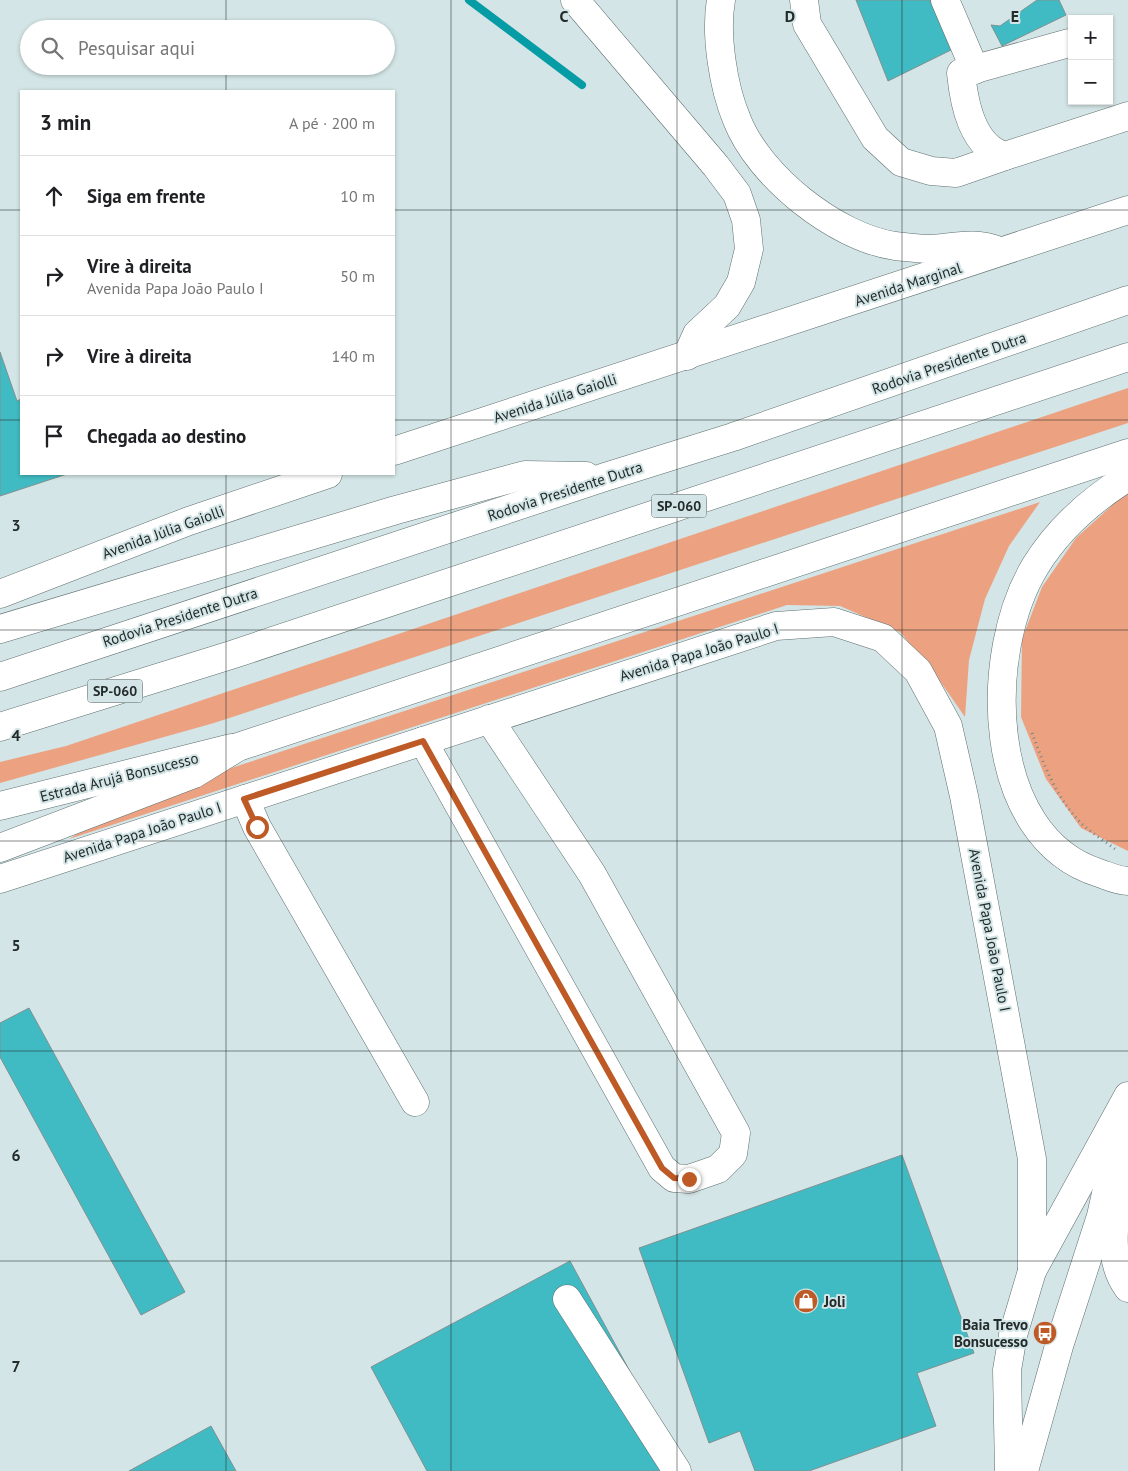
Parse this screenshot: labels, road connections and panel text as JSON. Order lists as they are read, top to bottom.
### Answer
{
  "streets": {
    "main road": [
      "Avenida Marginal",
      "Rodovia Presidente Dutra",
      "Avenida Júlia Gaiolli",
      "SP-060",
      "Avenida Papa João Paulo I",
      "Estrada Arujá Bonsucesso"
    ]
  },
  "crossings": [
    ["Avenida Marginal", "Avenida Júlia Gaiolli"]
  ],
  "places": {
    "shop": ["Joli"],
    "bus stop": ["Baia Trevo Bonsucesso"]
  },
  "page": {
    "map_buttons": ["+", "−"],
    "search": "Pesquisar aqui",
    "heading": ["3 min", "A pé · 200 m"],
    "list": [
      ["Siga em frente", "10 m"],
      ["Vire à direita", "Avenida Papa João Paulo I", "50 m"],
      ["Vire à direita", "140 m"],
      "Chegada ao destino"
    ]
  },
  "grid": {
    "columns": ["C", "D", "E"],
    "rows": [
      "3",
      "4",
      "5",
      "6",
      "7"
    ]
  }
}
